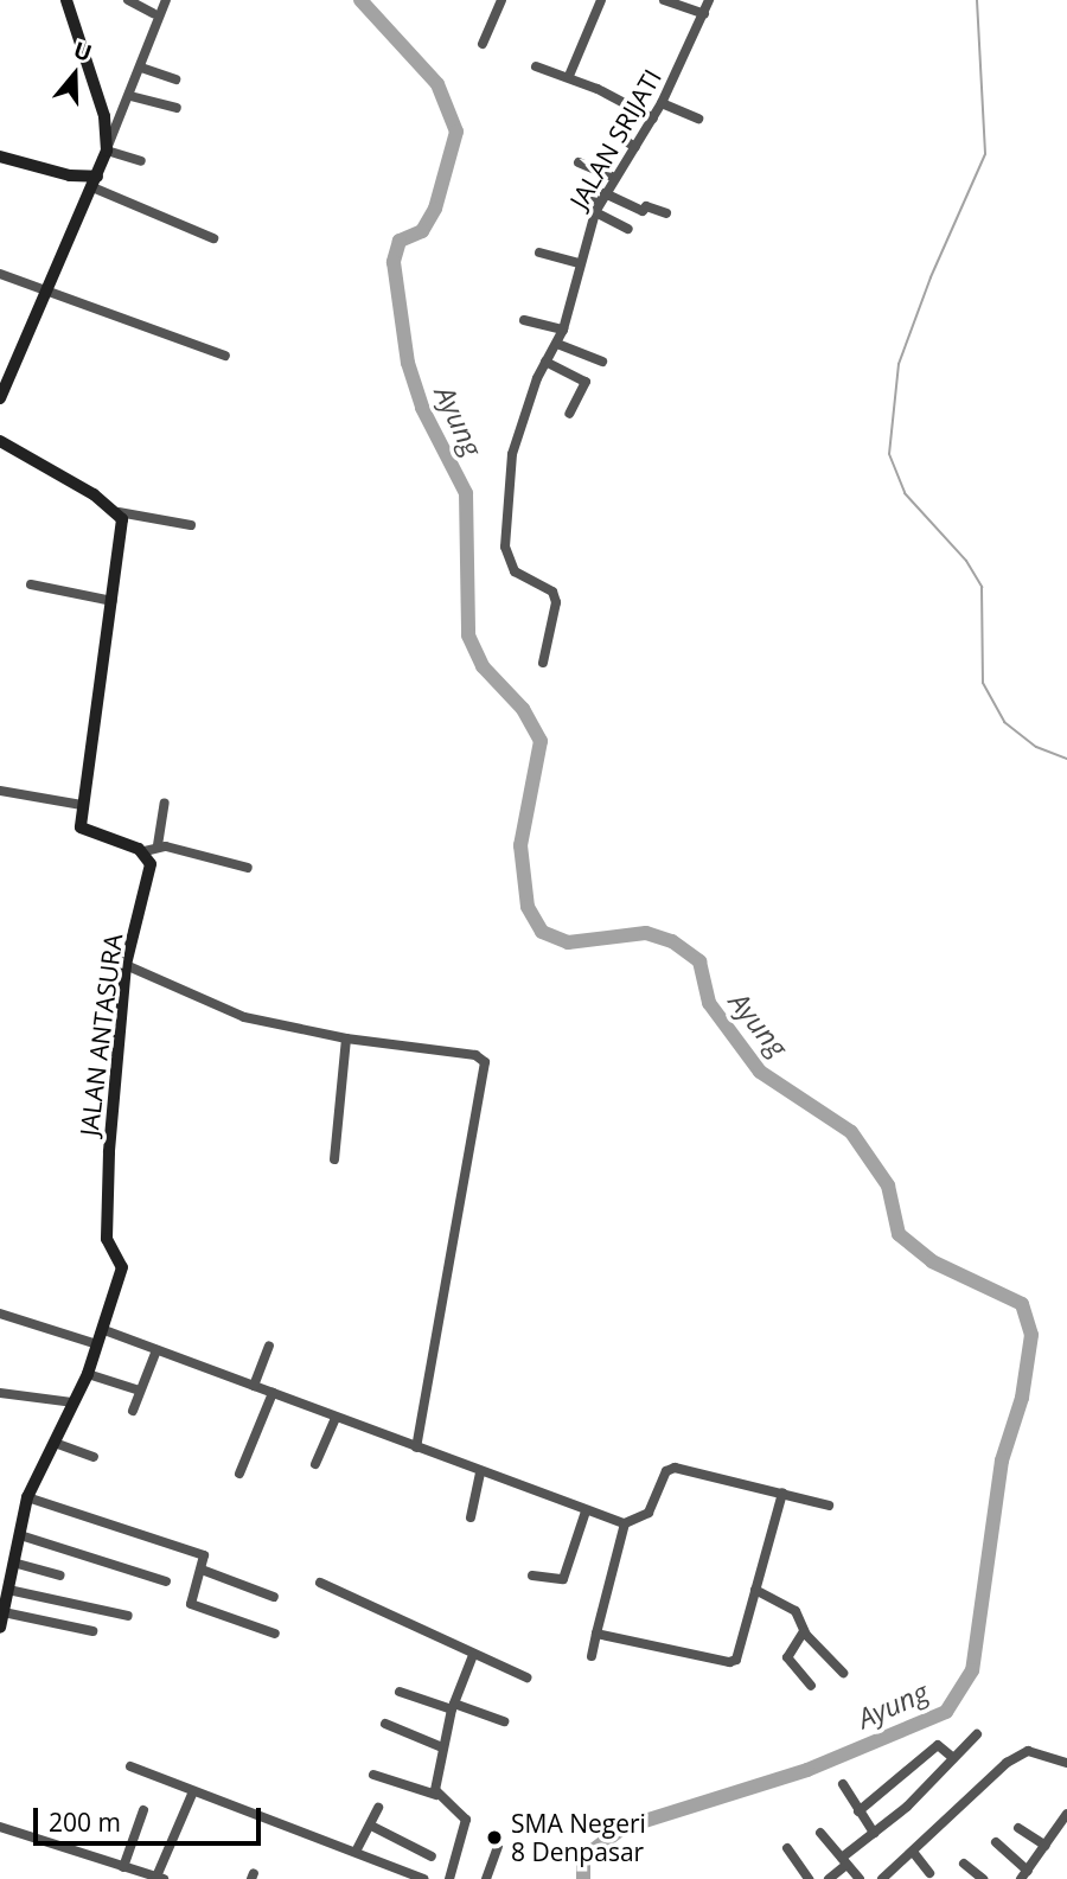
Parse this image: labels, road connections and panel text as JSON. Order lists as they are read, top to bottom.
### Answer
{
  "streets": {
    "main road": ["JALAN ANTASURA"],
    "street": ["JALAN SRIJATI"]
  },
  "water": ["Ayung"],
  "places": ["SMA Negeri 8 Denpasar"],
  "scale_bar": "200 m",
  "north": "top"
}
